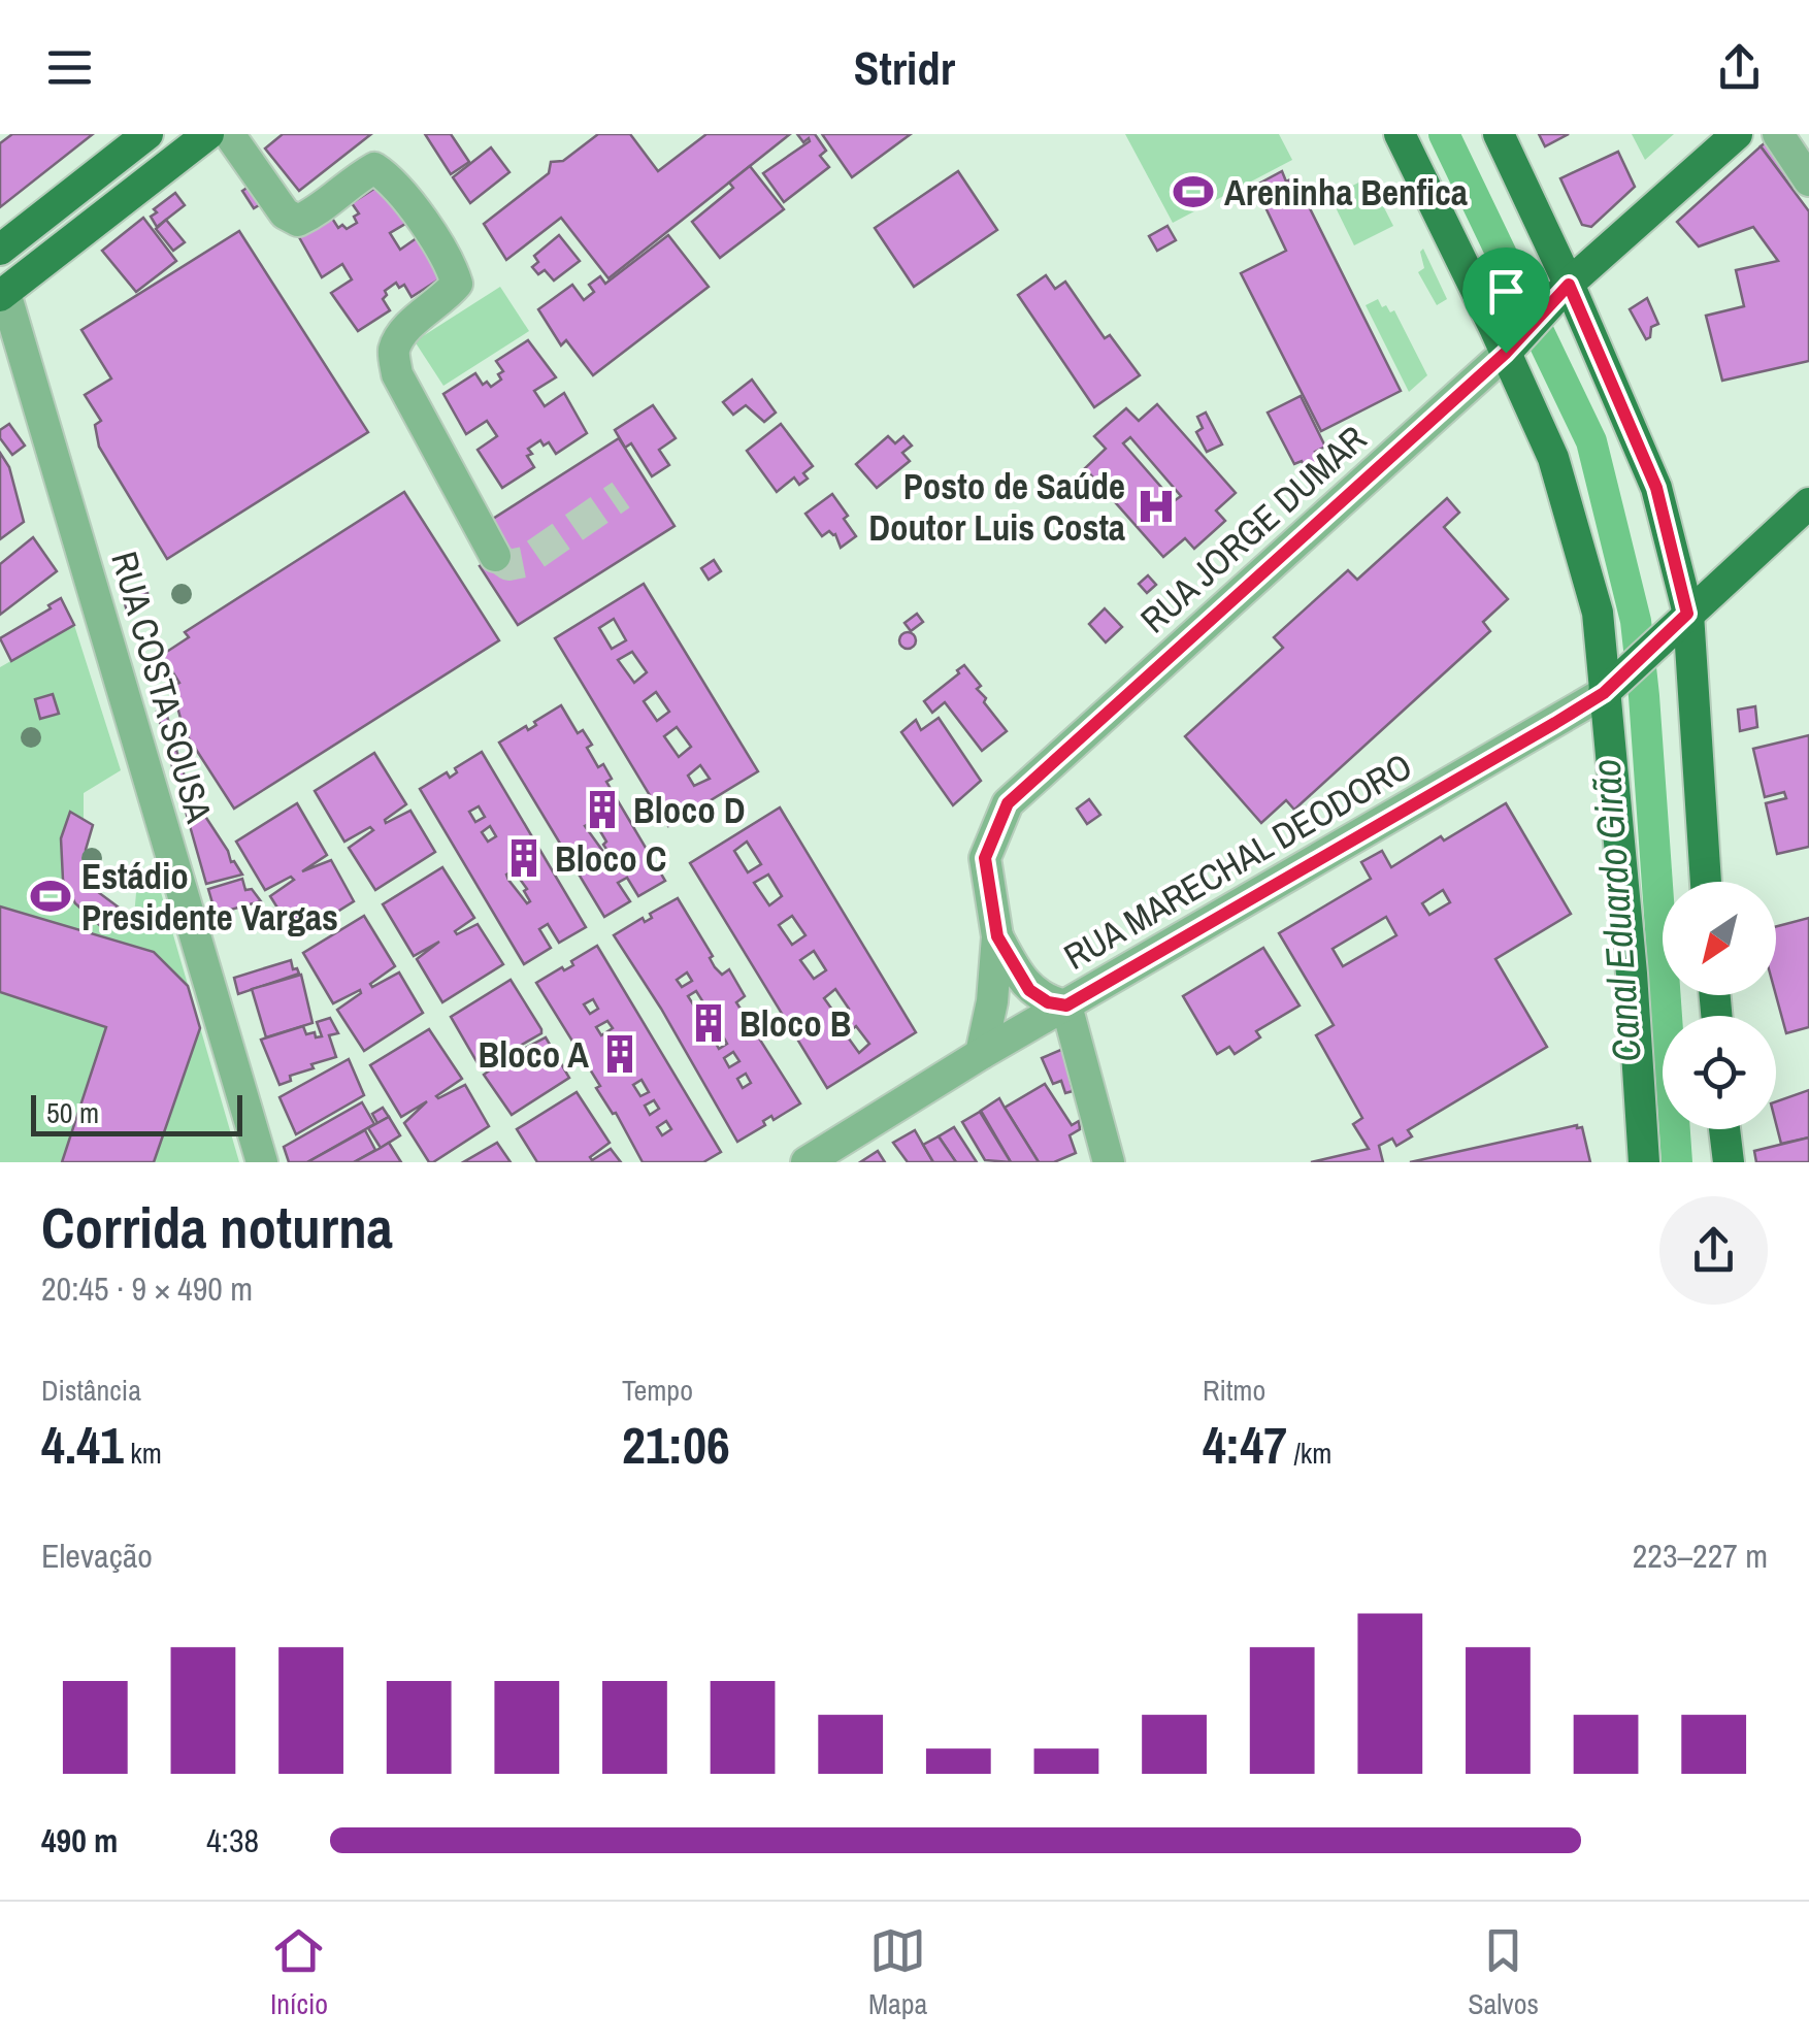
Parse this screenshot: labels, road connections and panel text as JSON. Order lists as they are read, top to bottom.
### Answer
{
  "streets": {
    "main road": ["RUA JORGE DUMAR"],
    "street": ["RUA COSTA SOUSA", "RUA MARECHAL DEODORO"]
  },
  "crossings": [
    ["RUA JORGE DUMAR", "RUA MARECHAL DEODORO"]
  ],
  "water": ["Canal Eduardo Girão"],
  "places": {
    "sports": ["Areninha Benfica", "Estádio Presidente Vargas"],
    "hospital": ["Posto de Saúde Doutor Luis Costa"],
    "building": [
      "Bloco D",
      "Bloco C",
      "Bloco B",
      "Bloco A"
    ]
  },
  "scale_bar": "50 m",
  "north": "bottom left",
  "page": {
    "header": "Stridr",
    "scale": "50 m",
    "heading": ["Corrida noturna", "20:45 · 9 × 490 m"],
    "stats": [
      ["Distância", "4.41 km"],
      ["Tempo", "21:06"],
      ["Ritmo", "4:47 /km"]
    ],
    "chart": ["Elevação", "223–227 m"],
    "list": [
      {
        "name": "490 m",
        "note": "4:38"
      }
    ],
    "tabs": ["Início", "Mapa", "Salvos"]
  }
}
